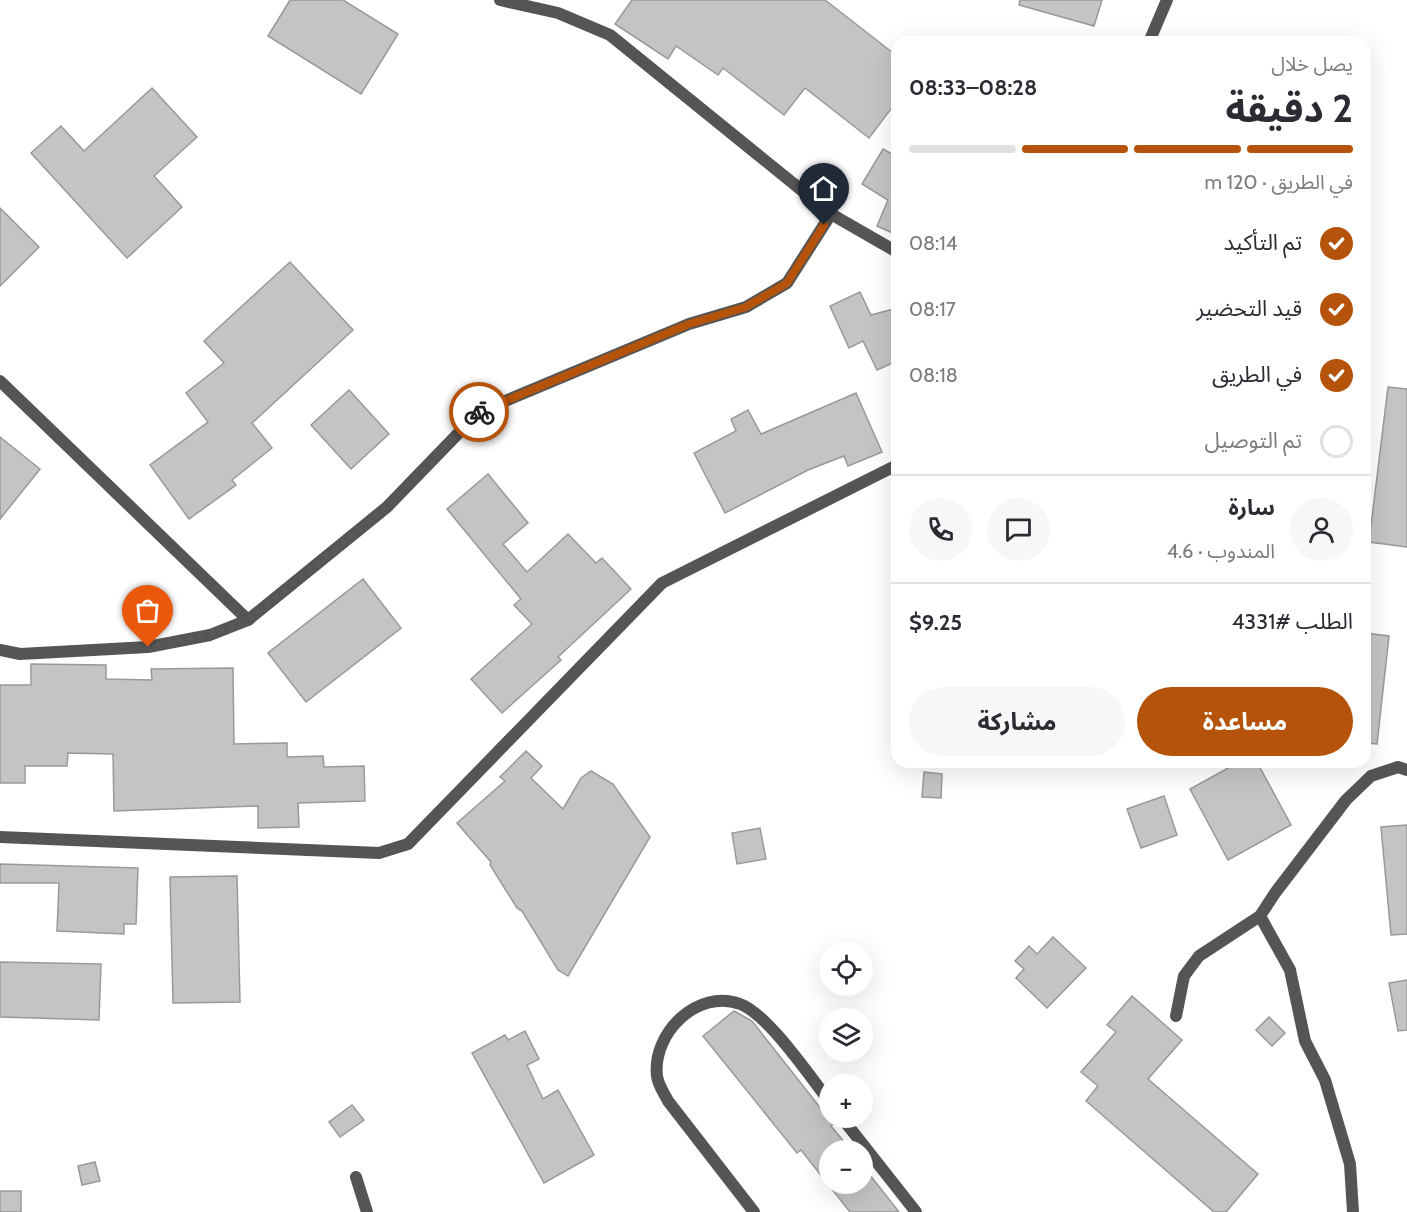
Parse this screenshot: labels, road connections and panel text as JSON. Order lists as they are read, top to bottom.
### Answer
{
  "page": {
    "heading": ["2 دقيقة", "يصل خلال", "08:28–08:33"],
    "panel": [
      "سارة",
      "المندوب · 4.6",
      "الطلب #4331",
      "$9.25"
    ],
    "bar": "في الطريق · 120 m",
    "list": [
      ["تم التأكيد", "08:14"],
      ["قيد التحضير", "08:17"],
      ["في الطريق", "08:18"],
      "تم التوصيل"
    ],
    "buttons": ["مساعدة", "مشاركة"],
    "map_buttons": ["+", "−"]
  }
}
